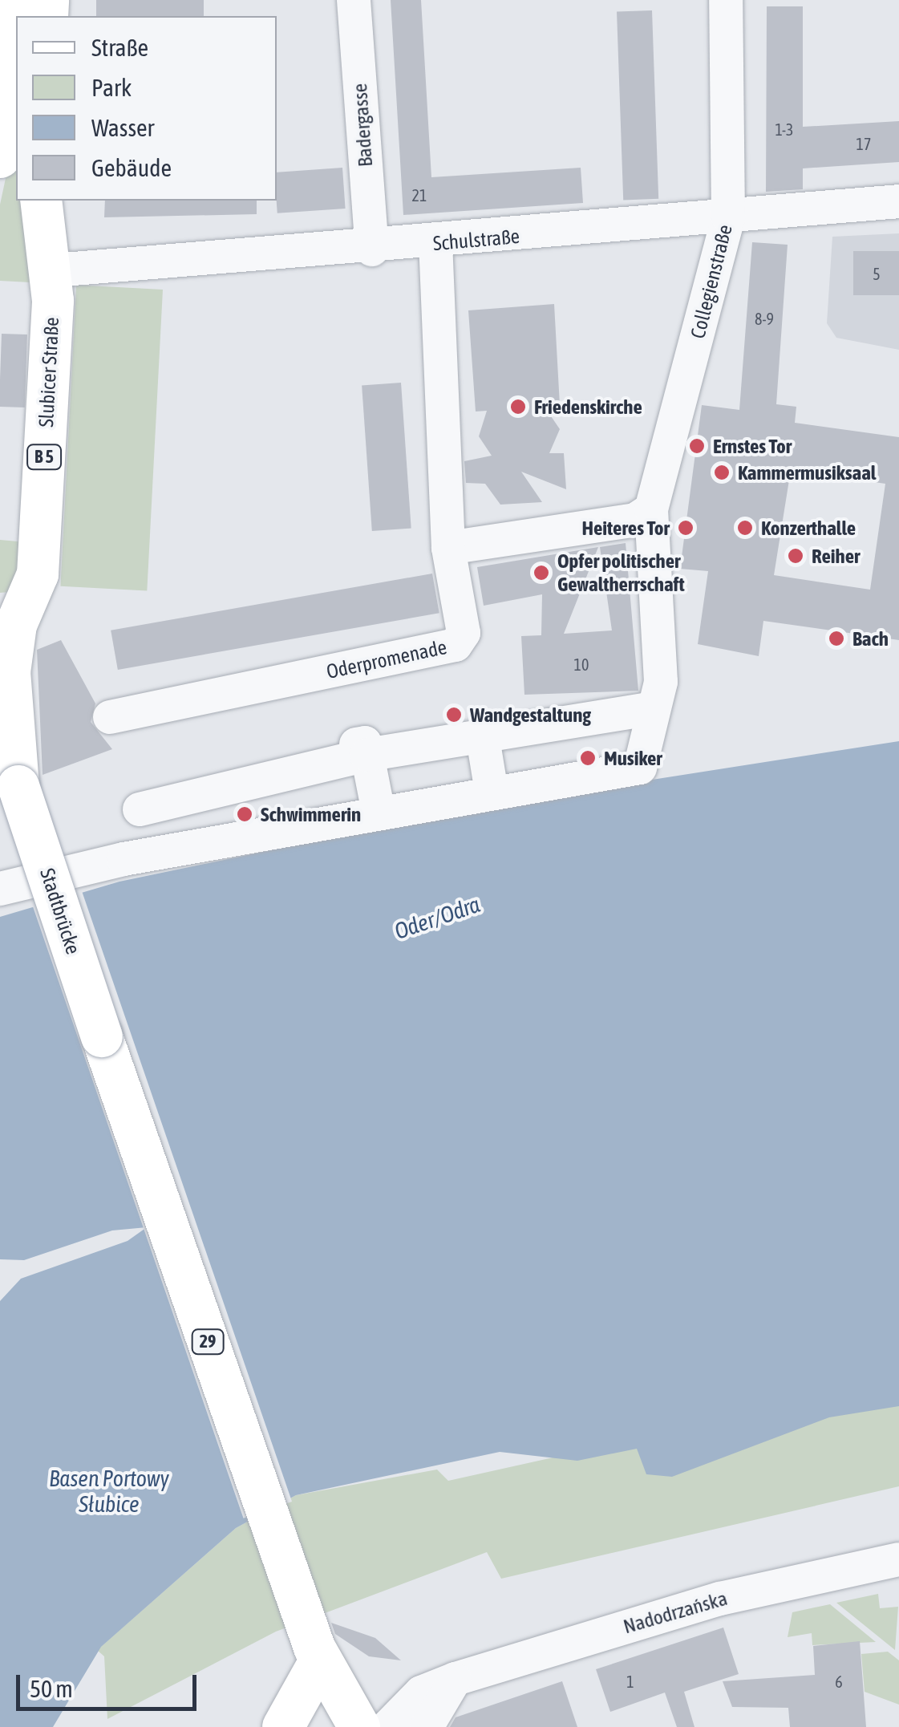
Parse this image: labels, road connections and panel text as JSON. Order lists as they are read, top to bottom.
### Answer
{
  "streets": {
    "main road": [
      "Slubicer Straße",
      "B 5",
      "Stadtbrücke",
      "29"
    ],
    "street": [
      "Badergasse",
      "Schulstraße",
      "Collegienstraße",
      "Oderpromenade",
      "Nadodrzańska"
    ]
  },
  "crossings": [
    ["Badergasse", "Schulstraße"],
    ["Schulstraße", "Collegienstraße"],
    ["Schulstraße", "Slubicer Straße"],
    ["Schulstraße", "Oderpromenade"],
    ["Slubicer Straße", "B 5"],
    ["Slubicer Straße", "Stadtbrücke"],
    ["B 5", "Stadtbrücke"],
    ["Stadtbrücke", "29"]
  ],
  "water": ["Oder/Odra", "Basen Portowy Słubice"],
  "places": [
    "Friedenskirche",
    "Ernstes Tor",
    "Kammermusiksaal",
    "Heiteres Tor",
    "Konzerthalle",
    "Reiher",
    "Opfer politischer Gewaltherrschaft",
    "Bach",
    "Wandgestaltung",
    "Musiker",
    "Schwimmerin"
  ],
  "house_numbers": [
    "1-3",
    "17",
    "21",
    "5",
    "8-9",
    "10",
    "1",
    "6"
  ],
  "legend": [
    "Straße",
    "Park",
    "Wasser",
    "Gebäude"
  ],
  "scale_bar": "50 m"
}
